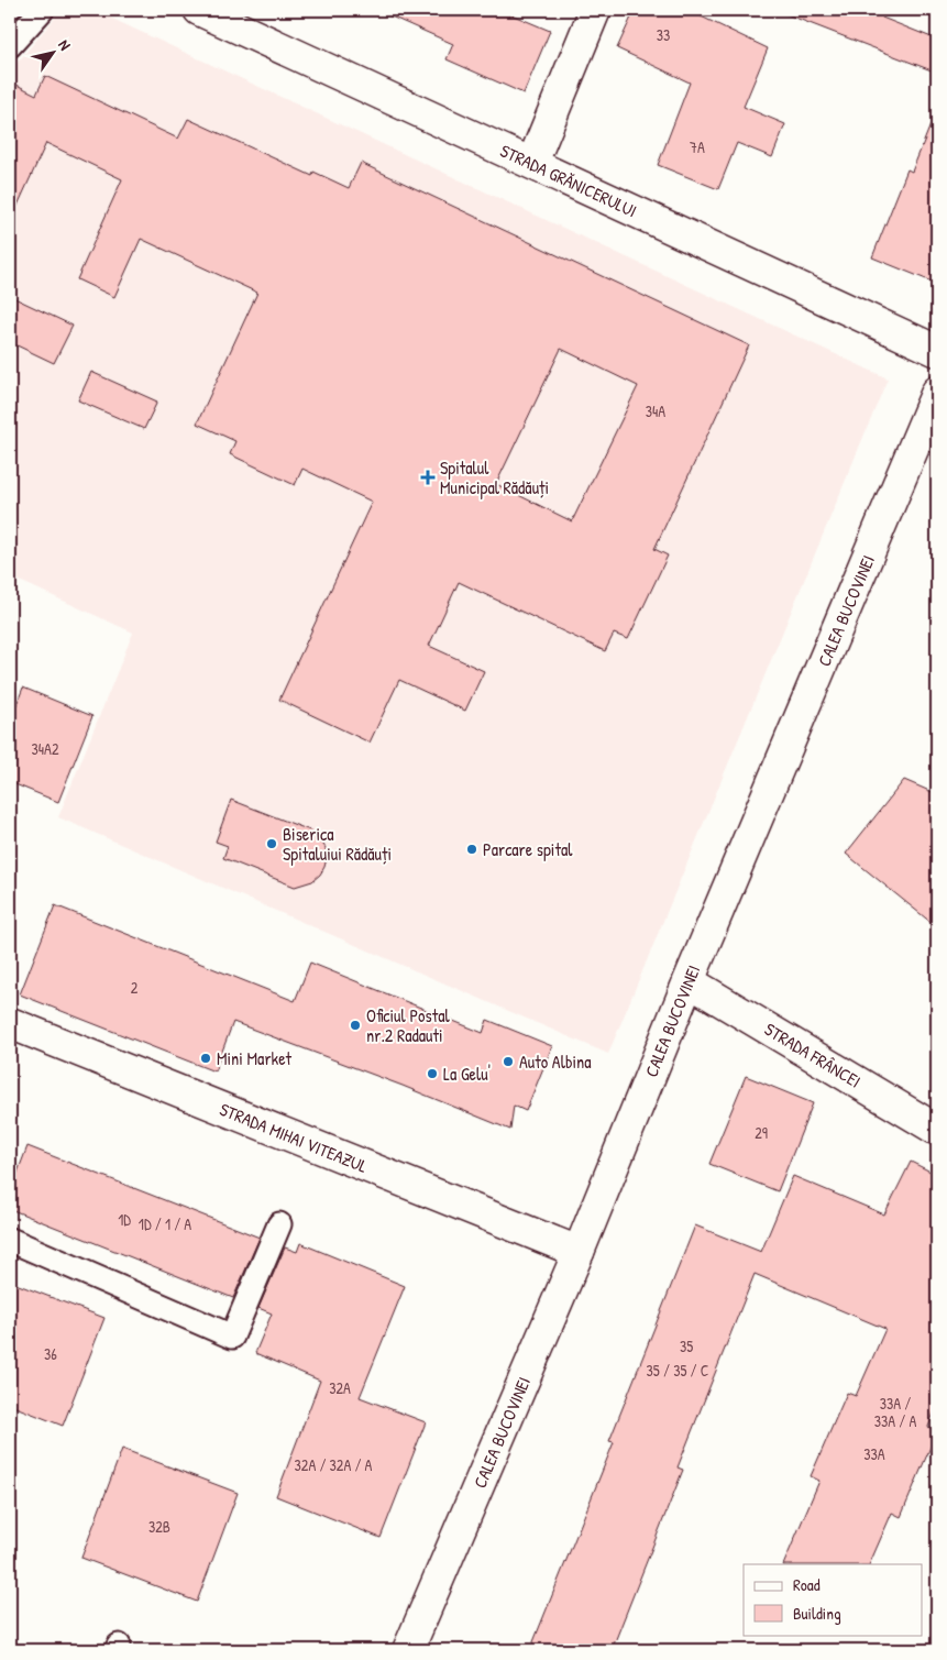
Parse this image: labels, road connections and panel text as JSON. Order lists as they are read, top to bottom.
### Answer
{
  "streets": {
    "street": [
      "STRADA GRĂNICERULUI",
      "CALEA BUCOVINEI",
      "STRADA FRÂNCEI",
      "STRADA MIHAI VITEAZUL"
    ]
  },
  "crossings": [
    ["CALEA BUCOVINEI", "STRADA FRÂNCEI"],
    ["CALEA BUCOVINEI", "STRADA MIHAI VITEAZUL"]
  ],
  "places": {
    "health": ["Spitalul Municipal Rădăuți"],
    "other": [
      "Biserica Spitaluiui Rădăuți",
      "Parcare spital",
      "Oficiul Postal nr.2 Radauti",
      "Mini Market",
      "Auto Albina",
      "La Gelu'"
    ]
  },
  "house_numbers": [
    "33",
    "7A",
    "34A",
    "34A2",
    "2",
    "29",
    "1D",
    "1D / 1 / A",
    "35",
    "36",
    "35 / 35 / C",
    "32A",
    "33A / 33A / A",
    "33A",
    "32A / 32A / A",
    "32B"
  ],
  "legend": ["Road", "Building"],
  "north": "top right"
}
